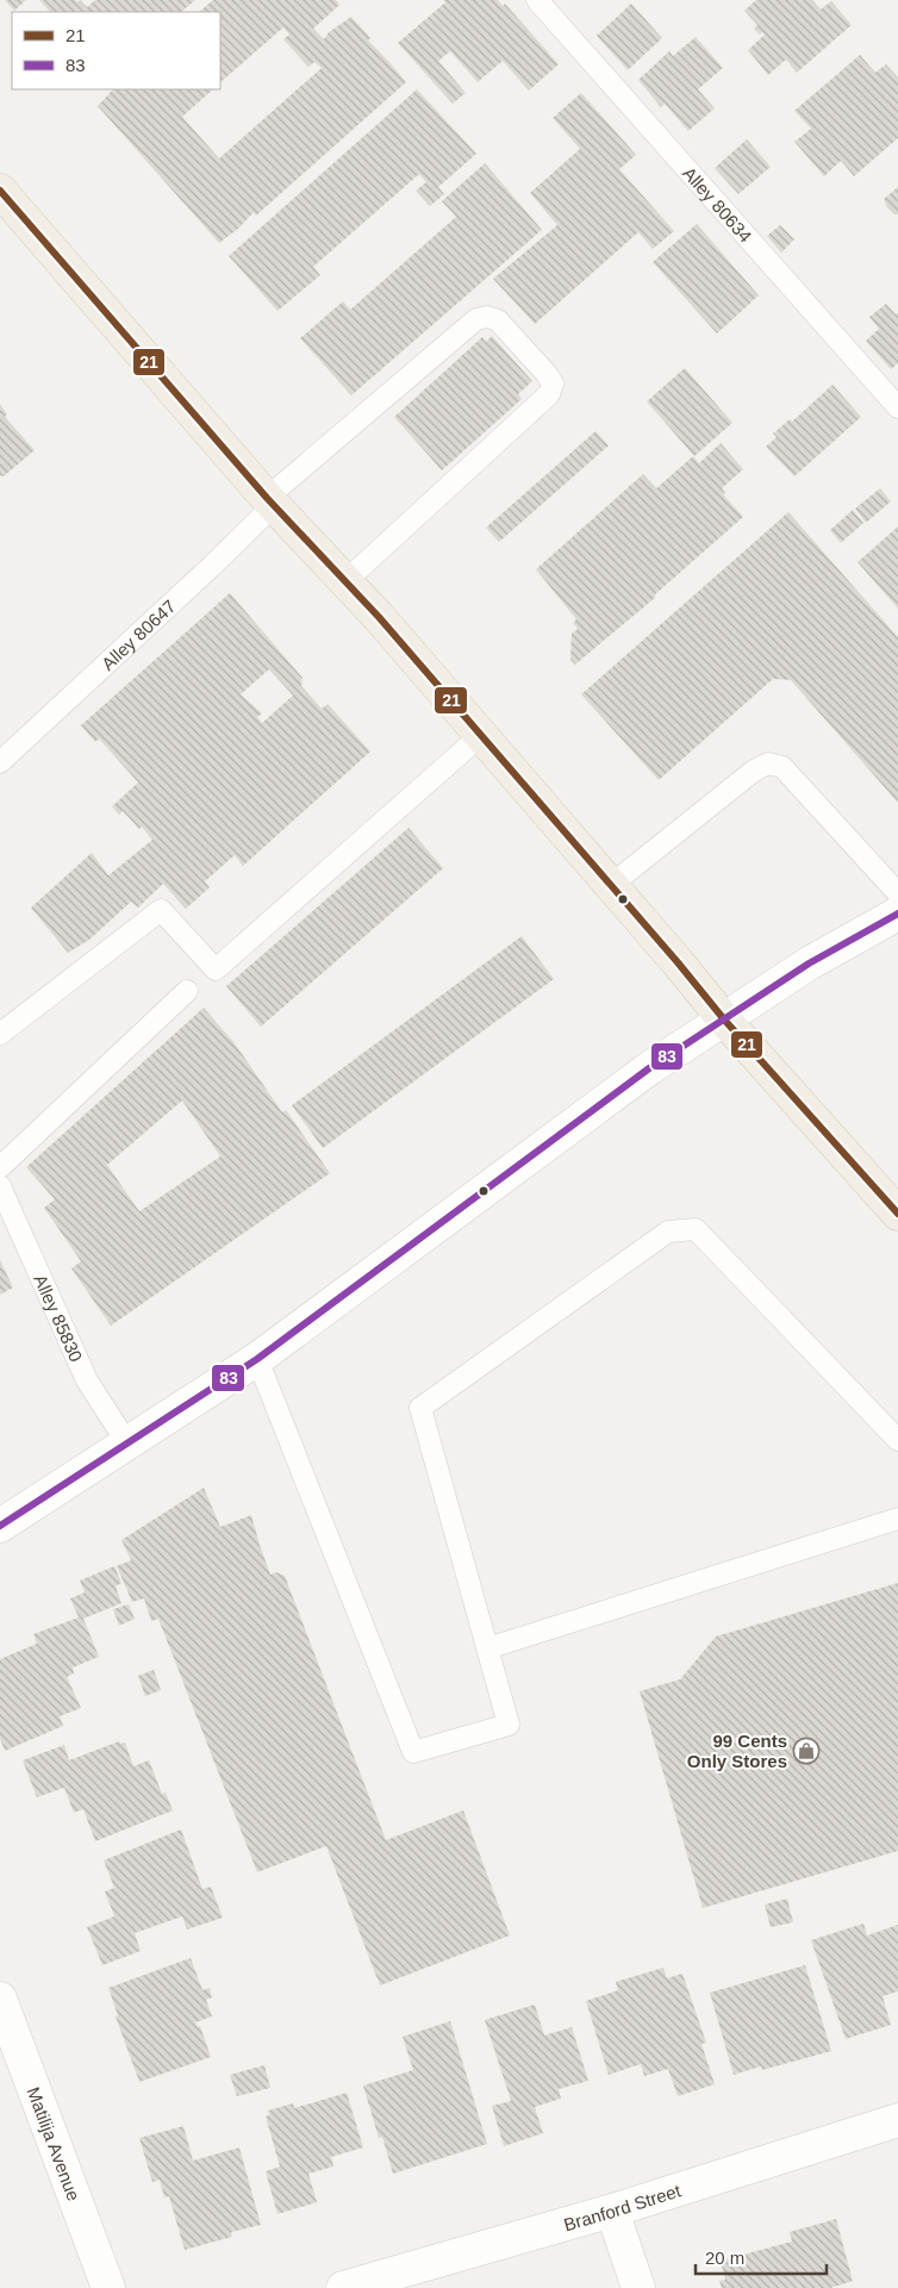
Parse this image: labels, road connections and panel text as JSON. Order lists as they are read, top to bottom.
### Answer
{
  "streets": {
    "street": ["Matilija Avenue", "Branford Street"],
    "lane": ["Alley 80634", "Alley 80647", "Alley 85830"]
  },
  "places": {
    "shop": ["99 Cents Only Stores"]
  },
  "lines": ["transit line 21", "transit line 83"],
  "legend": ["21", "83"],
  "scale_bar": "20 m"
}
